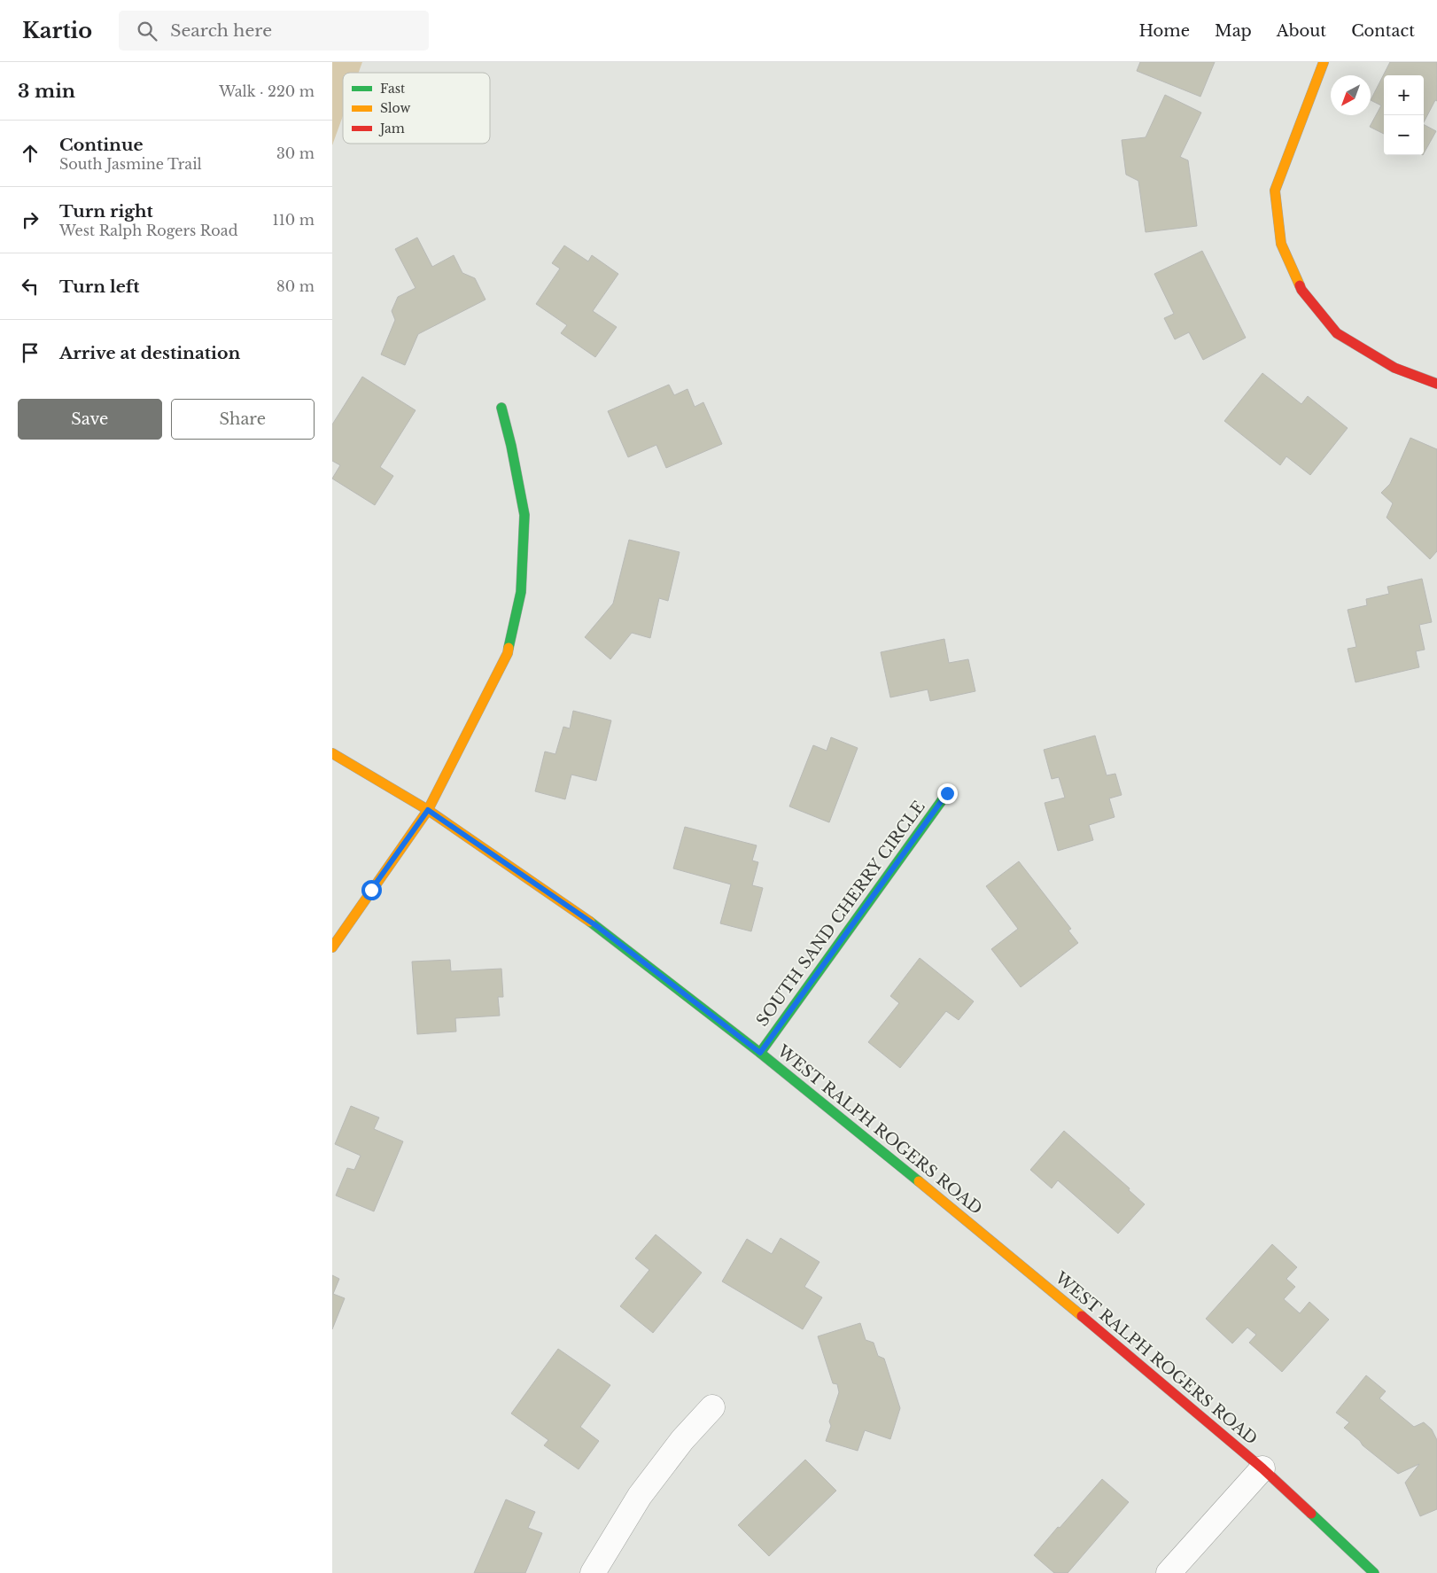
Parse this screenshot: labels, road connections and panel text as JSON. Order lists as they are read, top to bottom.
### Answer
{
  "streets": {
    "street": ["SOUTH SAND CHERRY CIRCLE", "WEST RALPH ROGERS ROAD"]
  },
  "crossings": [
    ["SOUTH SAND CHERRY CIRCLE", "WEST RALPH ROGERS ROAD"]
  ],
  "legend": ["Fast", "Slow", "Jam"],
  "north": "bottom left",
  "page": {
    "header": "Kartio",
    "search": "Search here",
    "nav": [
      "Home",
      "Map",
      "About",
      "Contact"
    ],
    "heading": ["3 min", "Walk · 220 m"],
    "map_buttons": ["+", "−"],
    "list": [
      ["Continue", "South Jasmine Trail", "30 m"],
      ["Turn right", "West Ralph Rogers Road", "110 m"],
      ["Turn left", "80 m"],
      "Arrive at destination"
    ],
    "buttons": ["Save", "Share"]
  }
}
